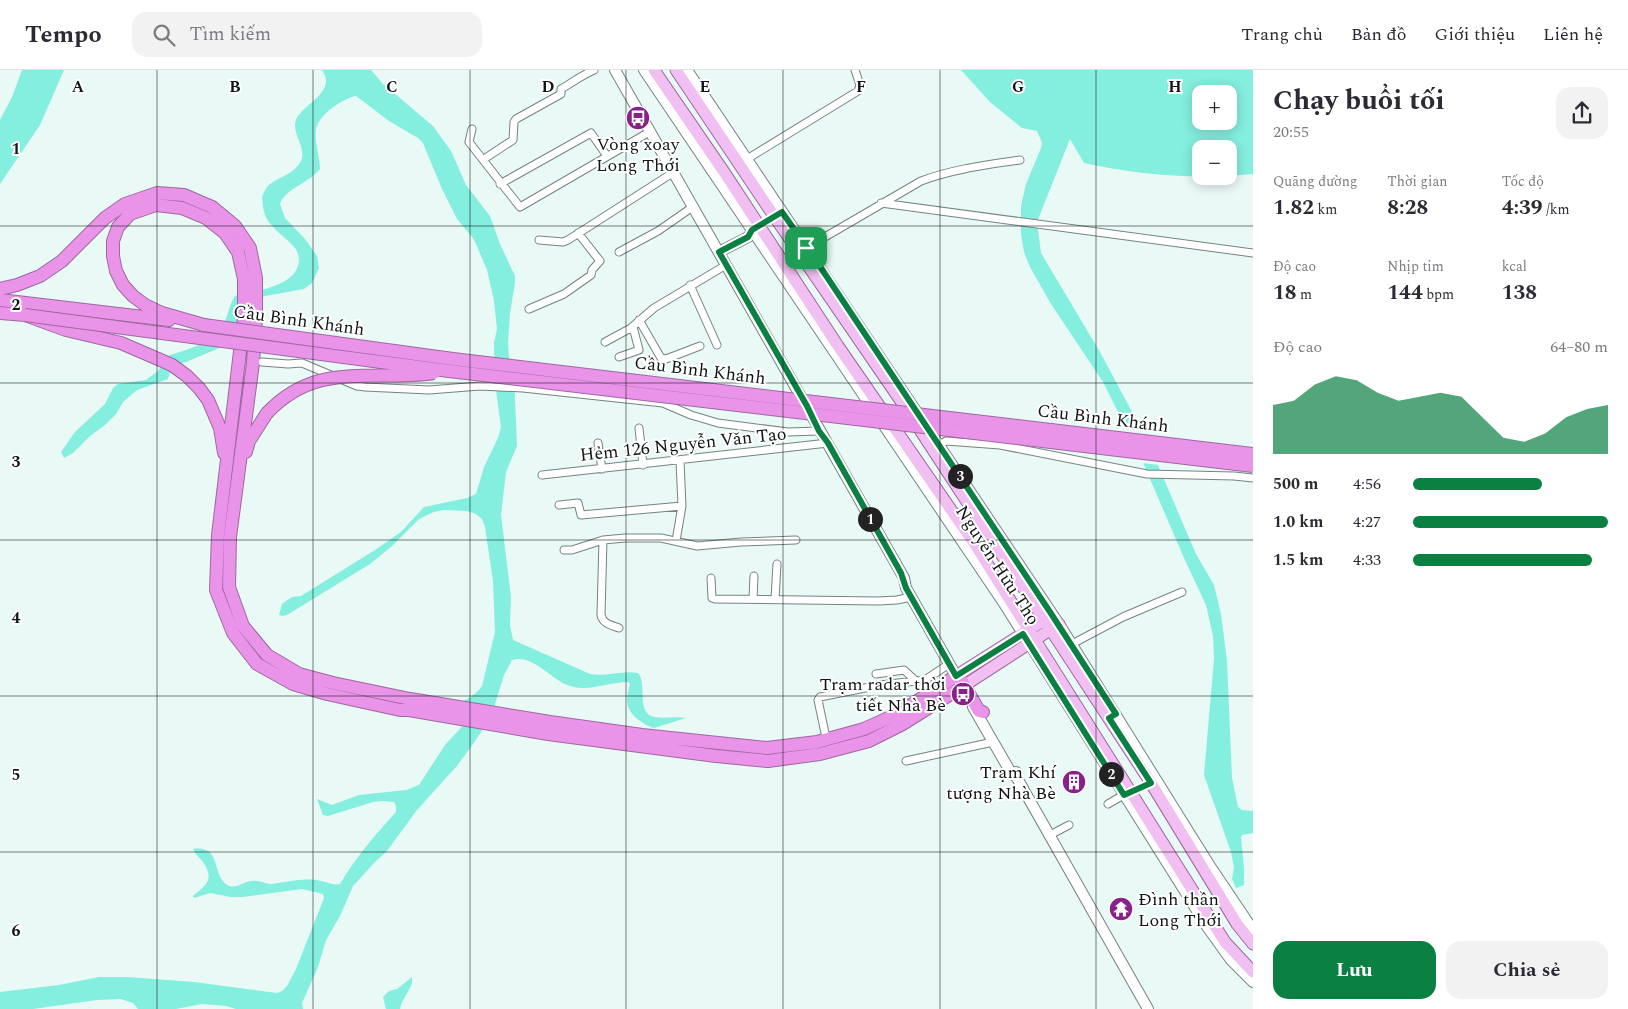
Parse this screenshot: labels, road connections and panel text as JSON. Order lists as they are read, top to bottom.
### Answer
{
  "streets": {
    "highway": ["Cầu Bình Khánh"],
    "main road": ["Nguyễn Hữu Thọ"],
    "street": ["Hẻm 126 Nguyễn Văn Tạo"]
  },
  "places": {
    "bus stop": ["Vòng xoay Long Thới", "Trạm radar thời tiết Nhà Bè"],
    "building": ["Trạm Khí tượng Nhà Bè"],
    "temple": ["Đình thần Long Thới"]
  },
  "page": {
    "header": "Tempo",
    "search": "Tìm kiếm",
    "nav": [
      "Trang chủ",
      "Bản đồ",
      "Giới thiệu",
      "Liên hệ"
    ],
    "heading": ["Chạy buổi tối", "20:55"],
    "map_buttons": ["+", "−"],
    "stats": [
      ["Quãng đường", "1.82 km"],
      ["Thời gian", "8:28"],
      ["Tốc độ", "4:39 /km"],
      ["Độ cao", "18 m"],
      ["Nhịp tim", "144 bpm"],
      ["kcal", "138"]
    ],
    "chart": ["Độ cao", "64–80 m"],
    "pins": ["3", "1", "2"],
    "list": [
      {
        "name": "500 m",
        "note": "4:56"
      },
      {
        "name": "1.0 km",
        "note": "4:27"
      },
      {
        "name": "1.5 km",
        "note": "4:33"
      }
    ],
    "buttons": ["Lưu", "Chia sẻ"]
  },
  "grid": {
    "columns": [
      "A",
      "B",
      "C",
      "D",
      "E",
      "F",
      "G",
      "H"
    ],
    "rows": [
      "1",
      "2",
      "3",
      "4",
      "5",
      "6"
    ]
  }
}
